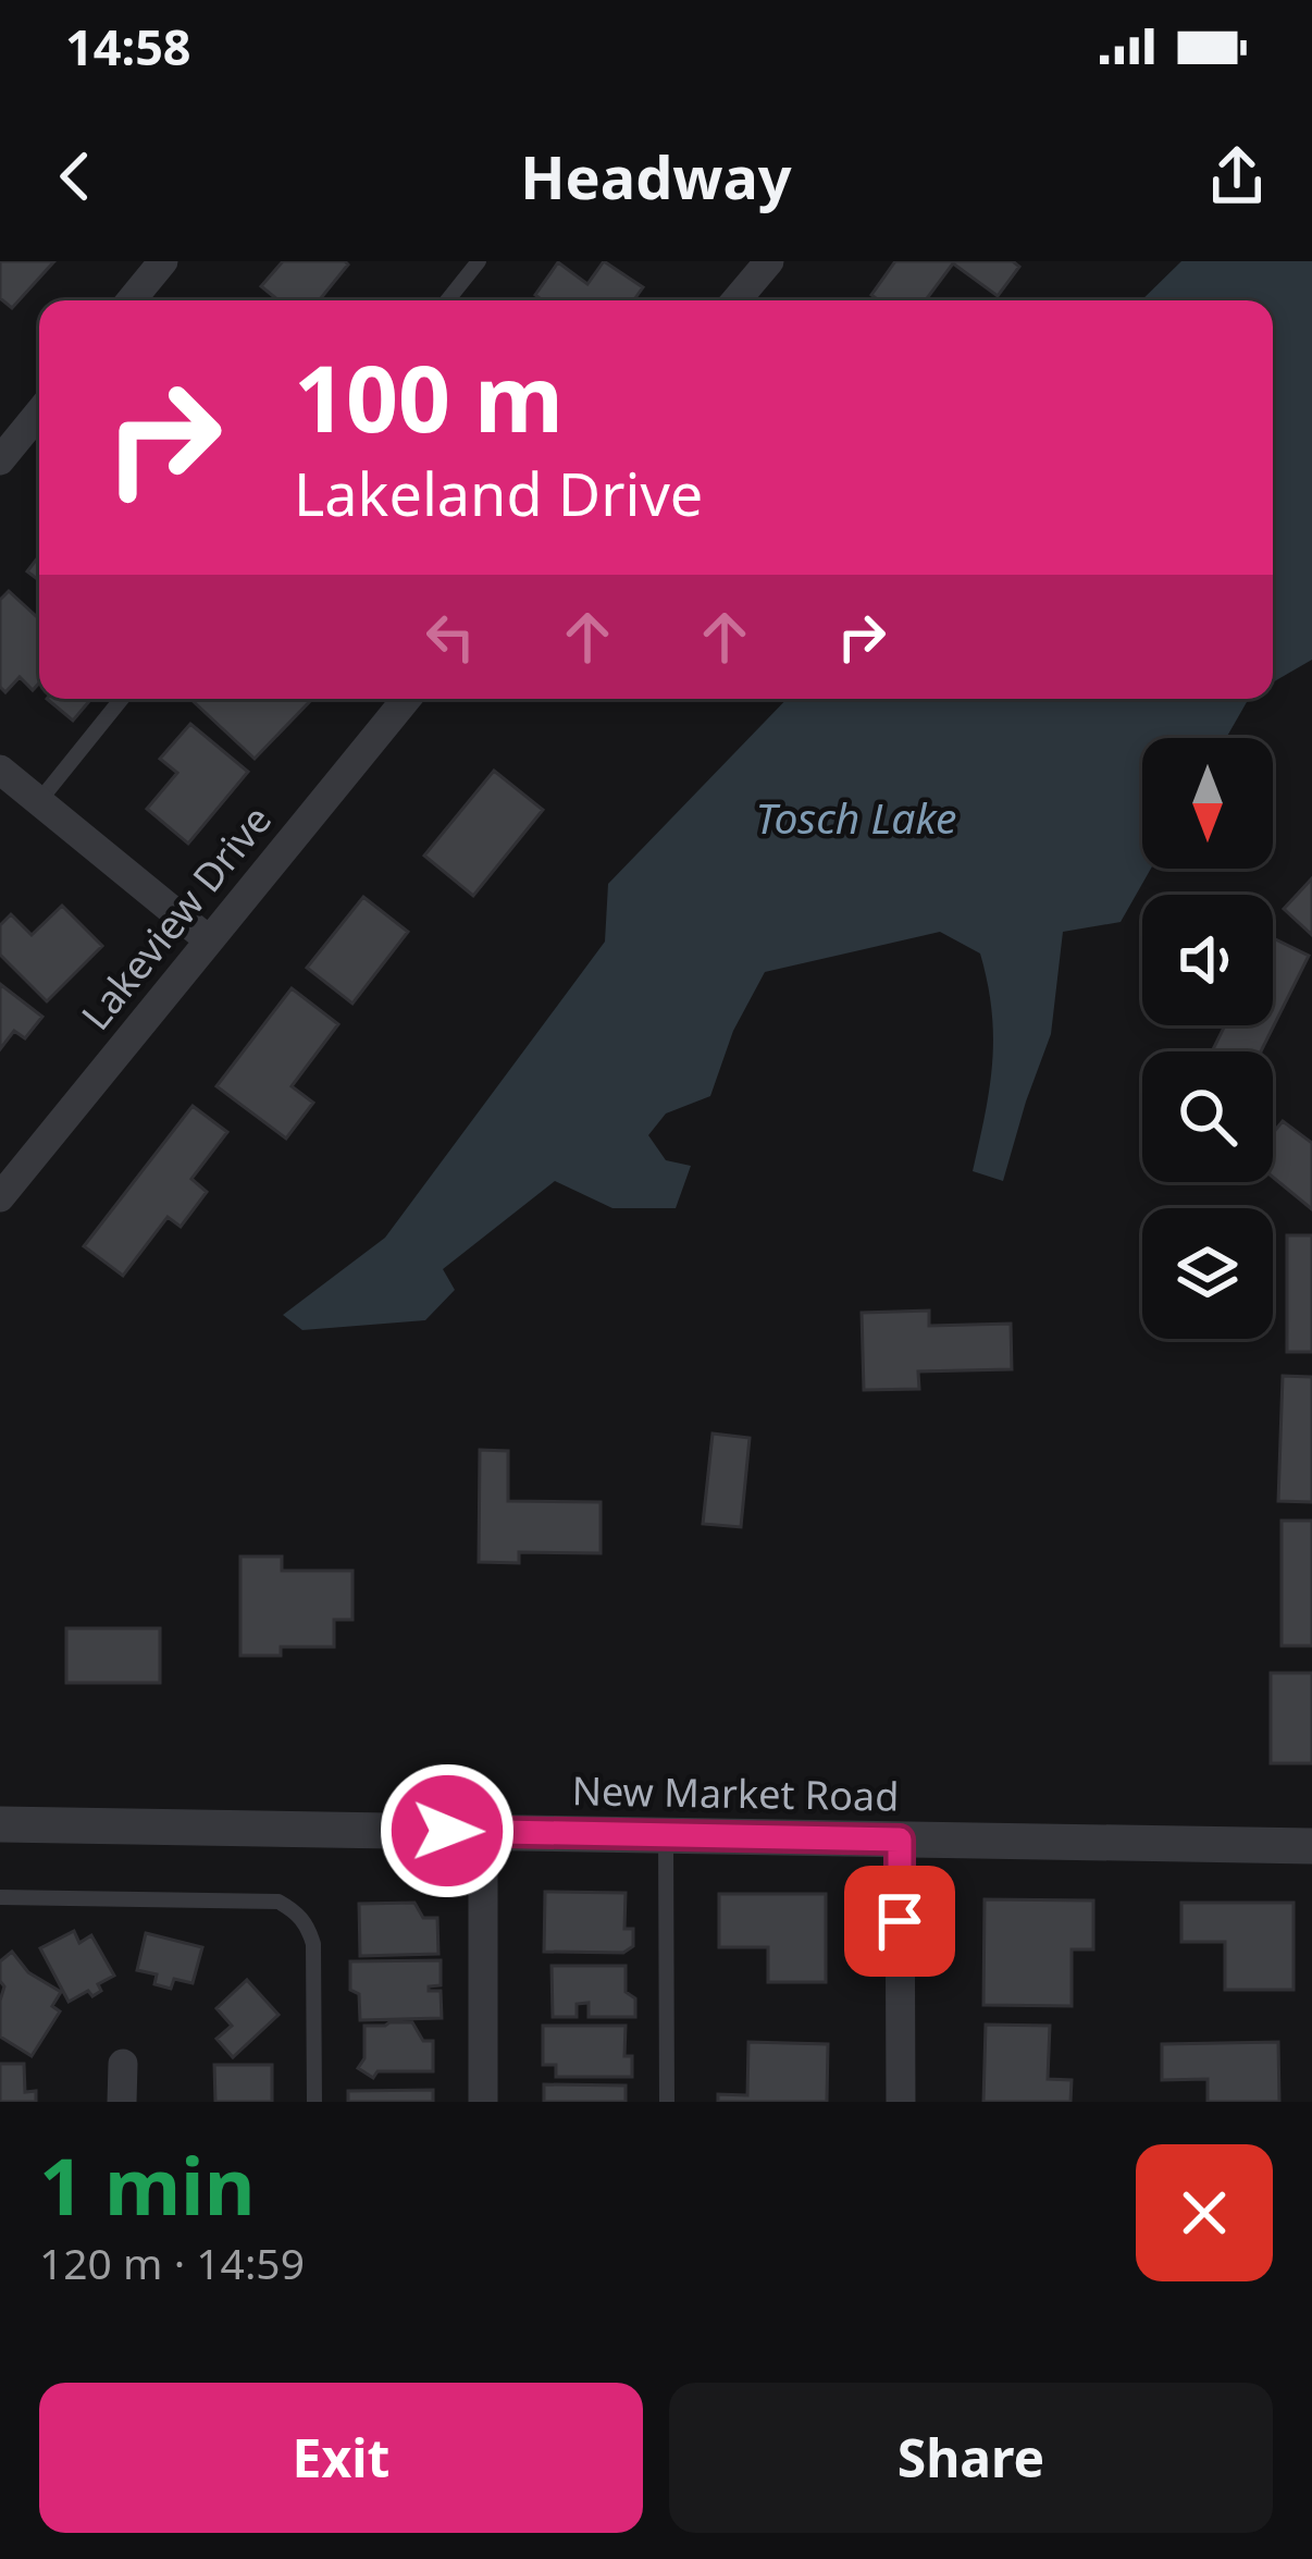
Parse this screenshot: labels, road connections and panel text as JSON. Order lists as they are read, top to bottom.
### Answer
{
  "streets": {
    "street": ["Lakeview Drive", "New Market Road"]
  },
  "water": ["Tosch Lake"],
  "north": "bottom",
  "page": {
    "status": "14:58",
    "header": "Headway",
    "turn": ["100 m", "Lakeland Drive"],
    "heading": ["1 min", "120 m · 14:59"],
    "buttons": ["Exit", "Share"]
  }
}
